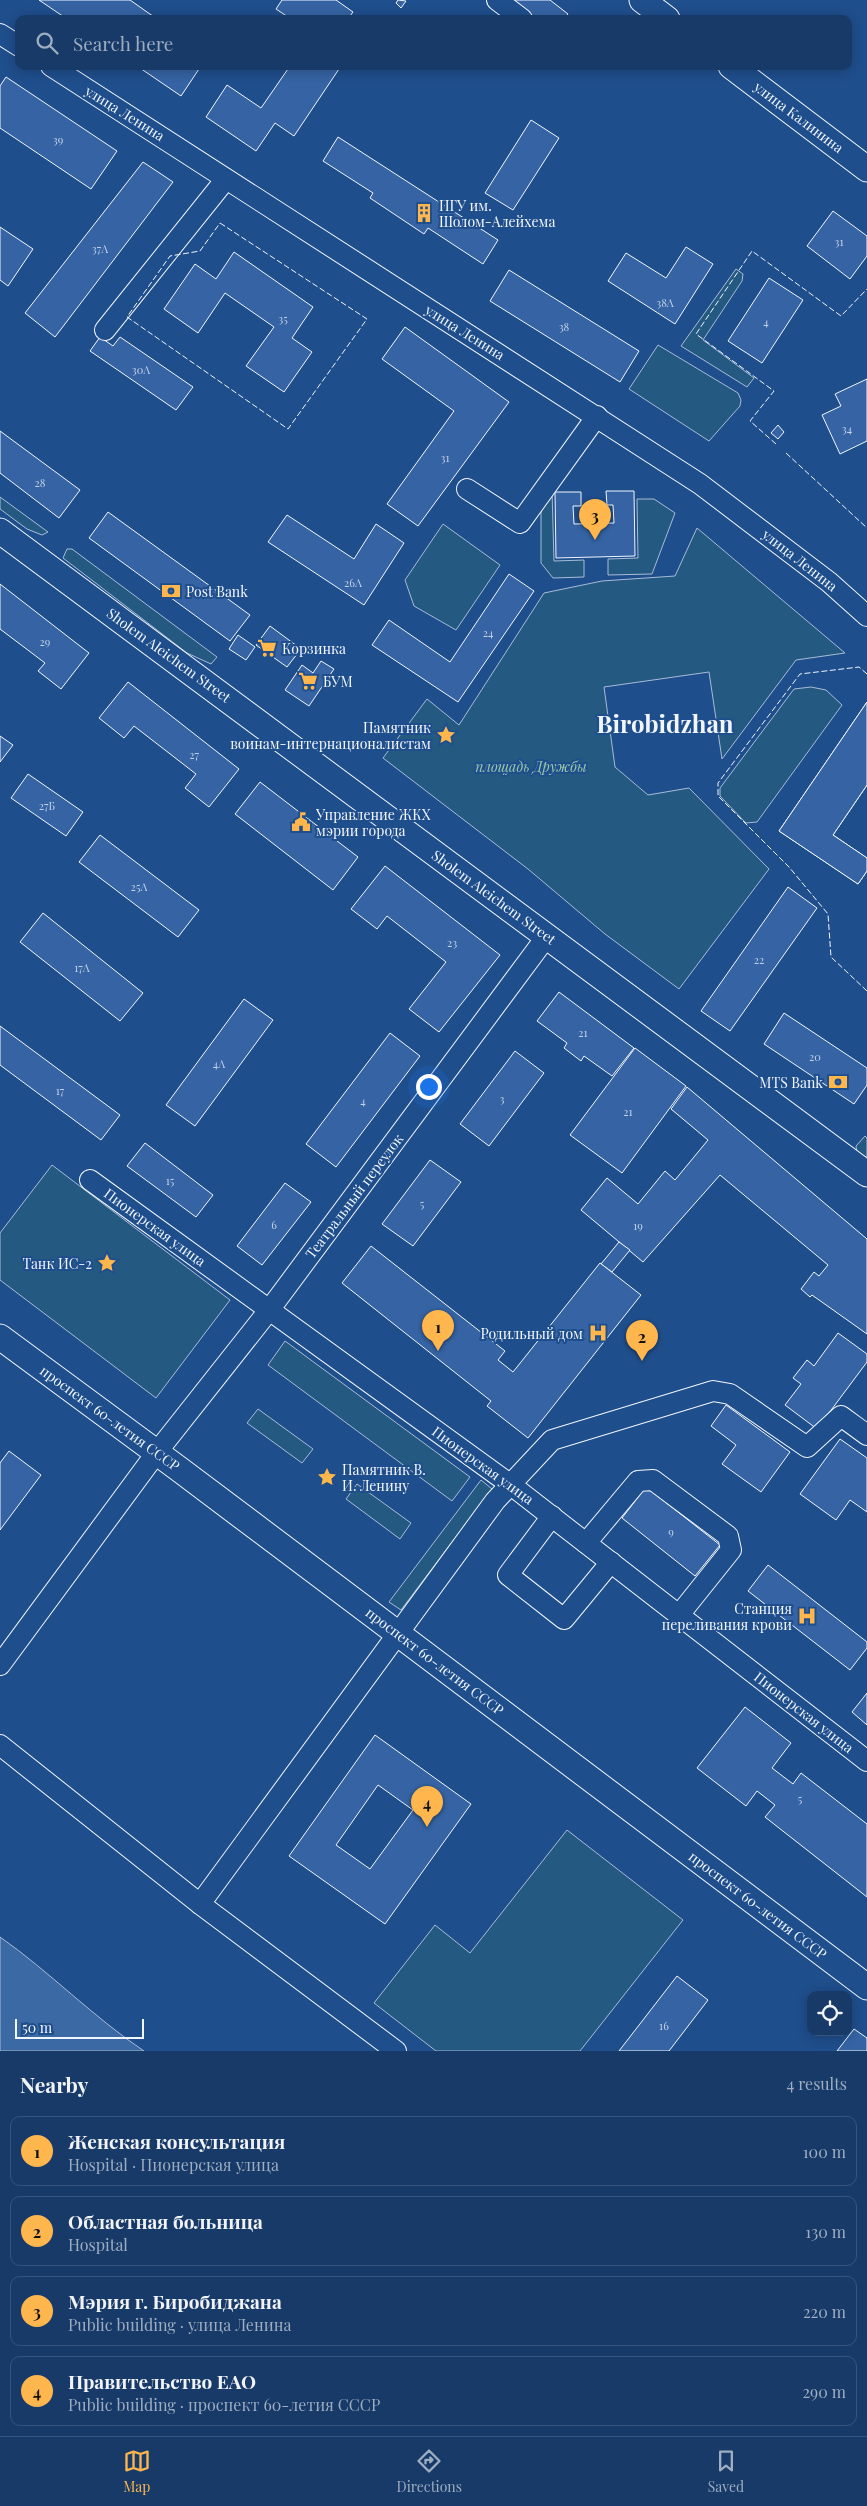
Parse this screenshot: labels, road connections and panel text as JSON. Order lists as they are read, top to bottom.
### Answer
{
  "streets": {
    "main road": ["улица Калинина", "Sholem Aleichem Street", "проспект 60-летия СССР"],
    "street": ["улица Ленина", "Театральный переулок", "Пионерская улица"]
  },
  "crossings": [
    ["Sholem Aleichem Street", "Театральный переулок"],
    ["Театральный переулок", "Пионерская улица"],
    ["Театральный переулок", "проспект 60-летия СССР"]
  ],
  "districts": ["Birobidzhan"],
  "parks": ["площадь Дружбы"],
  "places": {
    "building": ["ПГУ им. Шолом-Алейхема"],
    "bank": ["Post Bank", "MTS Bank"],
    "supermarket": ["Корзинка", "БУМ"],
    "place": ["Памятник воинам-интернационалистам", "Танк ИС-2", "Памятник В. И. Ленину"],
    "public building": ["Управление ЖКХ мэрии города"],
    "hospital": ["Родильный дом", "Станция переливания крови"]
  },
  "house_numbers": [
    "39",
    "31",
    "37А",
    "38А",
    "35",
    "4",
    "38",
    "30А",
    "34",
    "31",
    "28",
    "26А",
    "24",
    "29",
    "27",
    "27Б",
    "25А",
    "23",
    "22",
    "17А",
    "21",
    "20",
    "4А",
    "17",
    "3",
    "4",
    "21",
    "15",
    "5",
    "6",
    "19",
    "9",
    "5",
    "16"
  ],
  "scale_bar": "50 m",
  "page": {
    "search": "Search here",
    "pins": [
      "3",
      "1",
      "2",
      "4"
    ],
    "scale": "50 m",
    "heading": ["Nearby", "4 results"],
    "list": [
      {
        "mark": "1",
        "name": "Женская консультация",
        "note": "Hospital · Пионерская улица",
        "value": "100 m"
      },
      {
        "mark": "2",
        "name": "Областная больница",
        "note": "Hospital",
        "value": "130 m"
      },
      {
        "mark": "3",
        "name": "Мэрия г. Биробиджана",
        "note": "Public building · улица Ленина",
        "value": "220 m"
      },
      {
        "mark": "4",
        "name": "Правительство ЕАО",
        "note": "Public building · проспект 60-летия СССР",
        "value": "290 m"
      }
    ],
    "nav": ["Map", "Directions", "Saved"]
  }
}
